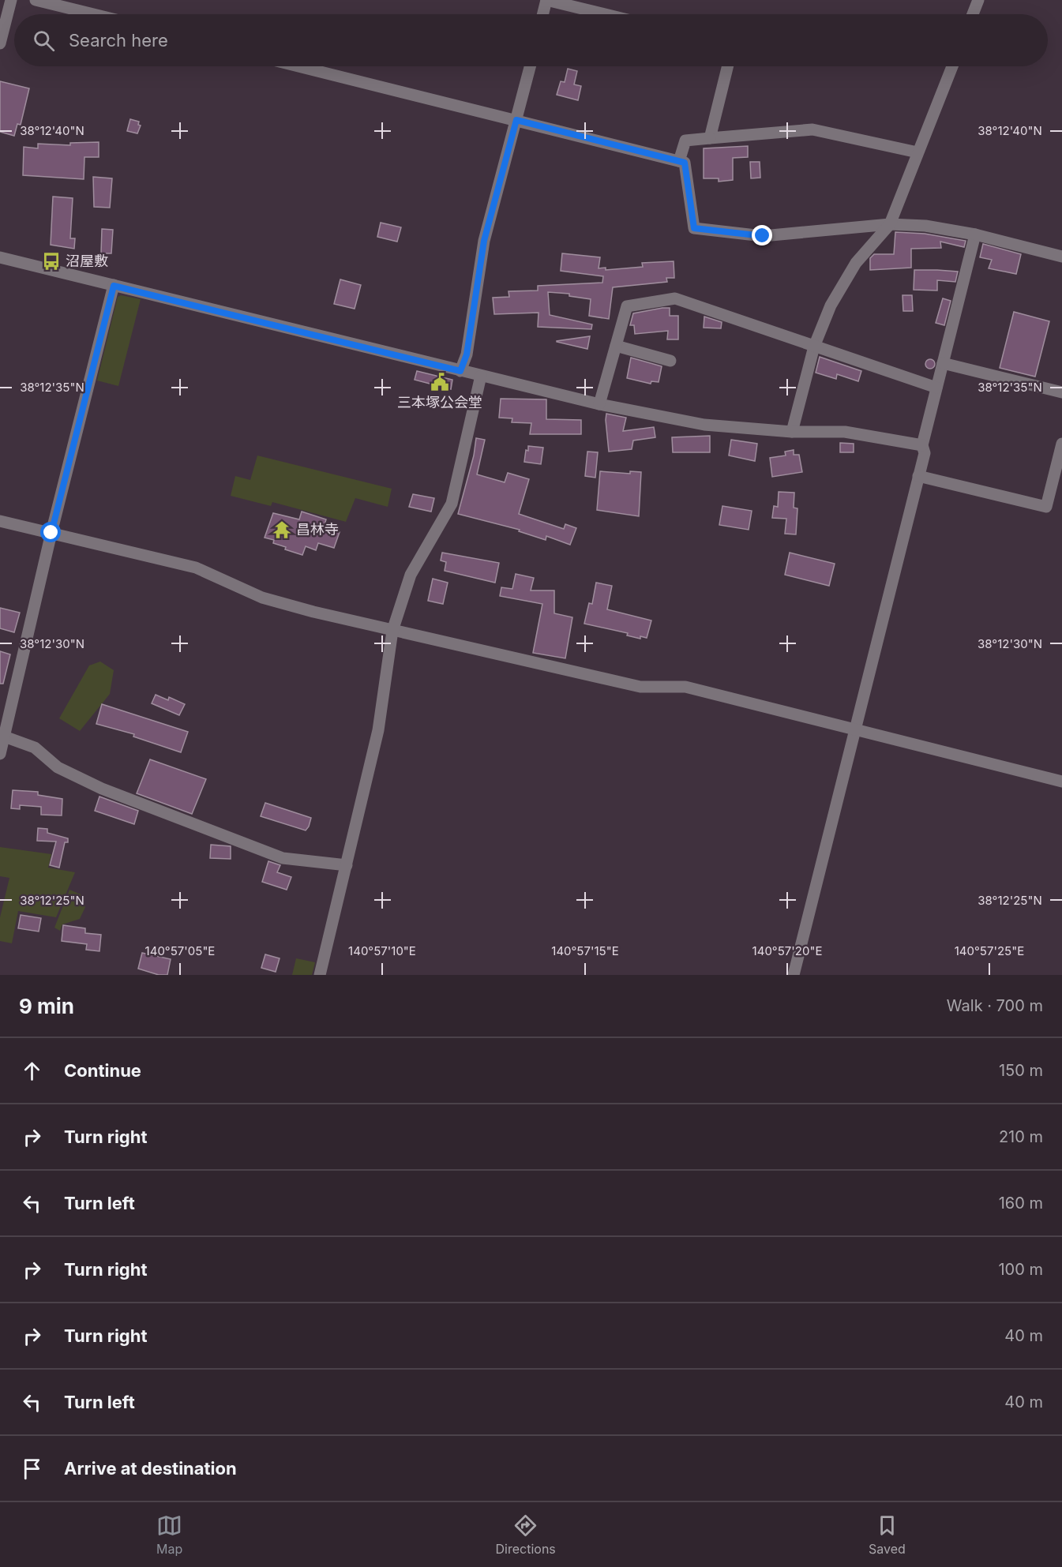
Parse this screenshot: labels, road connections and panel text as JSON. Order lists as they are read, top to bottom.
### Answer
{
  "places": {
    "bus stop": ["沼屋敷"],
    "public building": ["三本塚公会堂"],
    "temple": ["昌林寺"]
  },
  "page": {
    "search": "Search here",
    "heading": ["9 min", "Walk · 700 m"],
    "list": [
      ["Continue", "150 m"],
      ["Turn right", "210 m"],
      ["Turn left", "160 m"],
      ["Turn right", "100 m"],
      ["Turn right", "40 m"],
      ["Turn left", "40 m"],
      "Arrive at destination"
    ],
    "nav": ["Map", "Directions", "Saved"]
  },
  "coordinates": [
    "38°12'40\"N",
    "38°12'35\"N",
    "38°12'30\"N",
    "38°12'25\"N",
    "140°57'05\"E",
    "140°57'10\"E",
    "140°57'15\"E",
    "140°57'20\"E",
    "140°57'25\"E"
  ]
}
